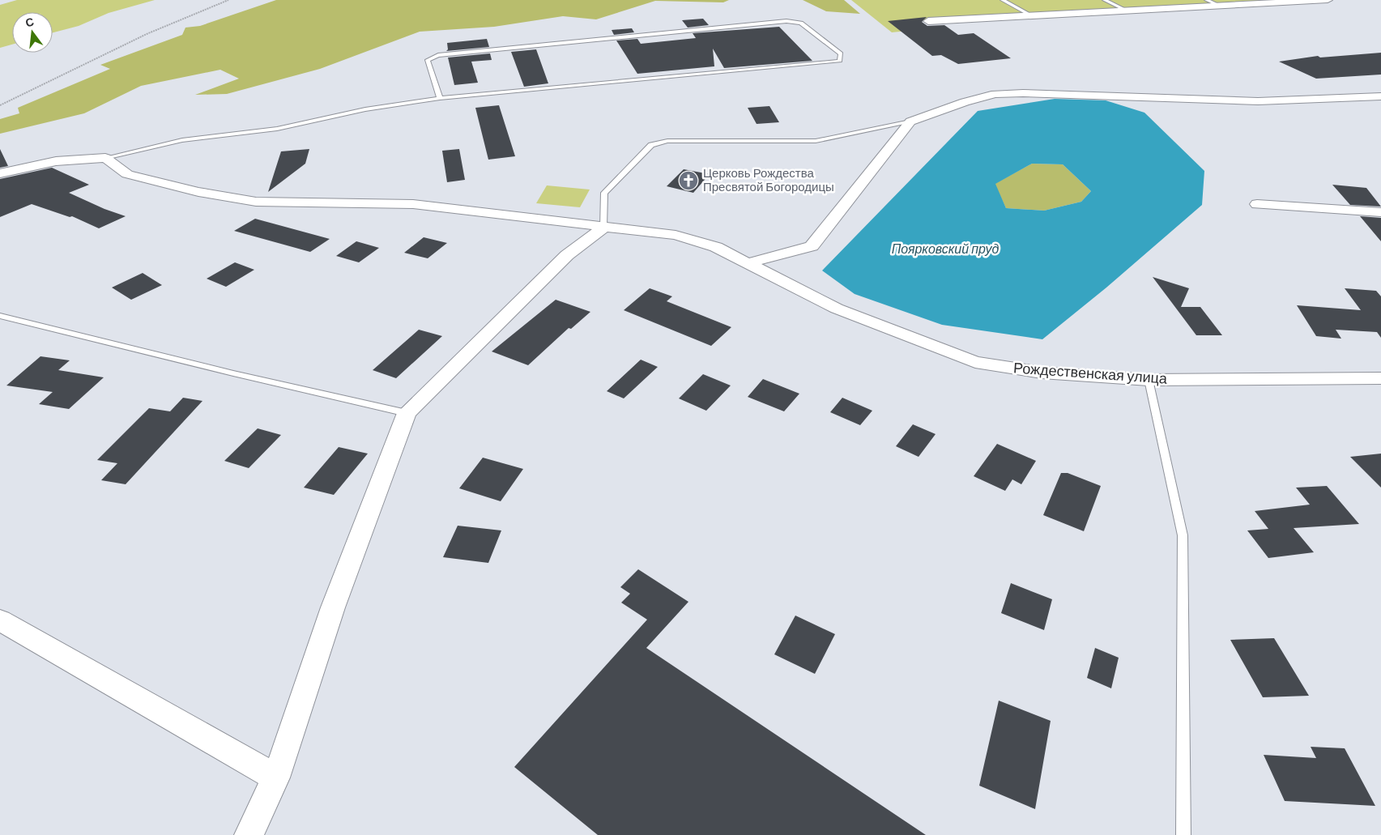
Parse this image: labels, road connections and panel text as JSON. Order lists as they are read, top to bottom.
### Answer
{
  "streets": {
    "street": ["Рождественская улица"]
  },
  "water": ["Поярковский пруд"],
  "places": {
    "church": ["Церковь Рождества Пресвятой Богородицы"]
  },
  "north": "top"
}
